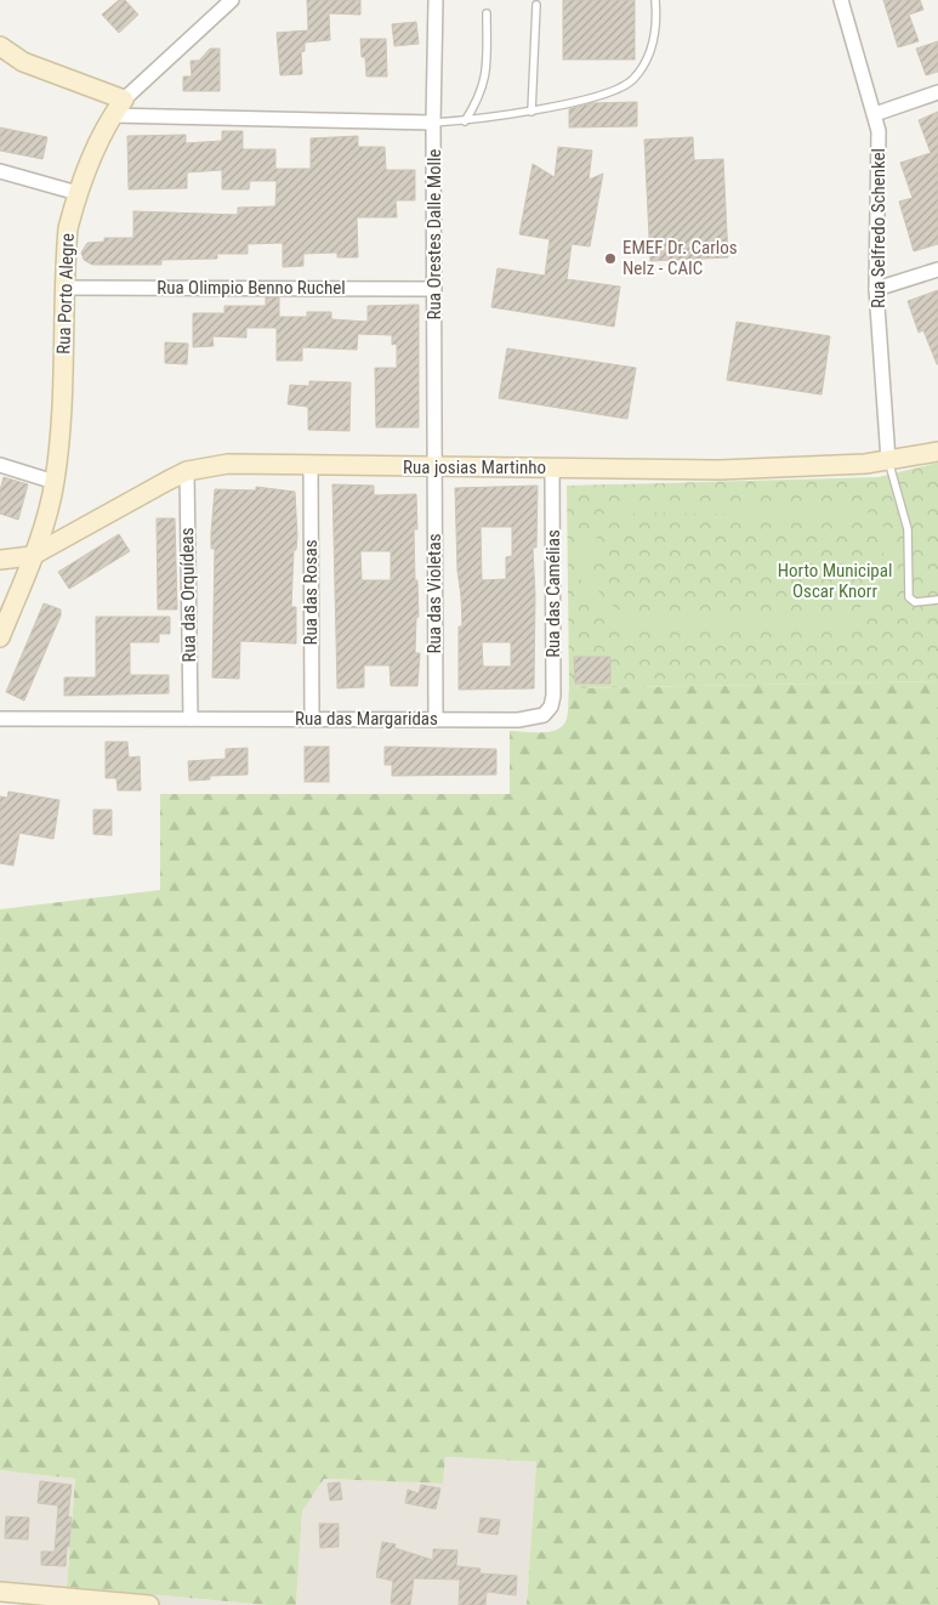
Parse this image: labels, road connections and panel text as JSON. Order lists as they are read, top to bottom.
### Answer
{
  "streets": {
    "street": [
      "Rua Selfredo Schenkel",
      "Rua Orestes Dalle Molle",
      "Rua Olimpio Benno Ruchel",
      "Rua Porto Alegre",
      "Rua josias Martinho",
      "Rua das Rosas",
      "Rua das Violetas",
      "Rua das Camélias",
      "Rua das Orquídeas",
      "Rua das Margaridas"
    ]
  },
  "crossings": [
    ["Rua Selfredo Schenkel", "Rua josias Martinho"],
    ["Rua Orestes Dalle Molle", "Rua Olimpio Benno Ruchel"],
    ["Rua Orestes Dalle Molle", "Rua josias Martinho"],
    ["Rua Orestes Dalle Molle", "Rua das Violetas"],
    ["Rua Olimpio Benno Ruchel", "Rua Porto Alegre"],
    ["Rua Porto Alegre", "Rua josias Martinho"],
    ["Rua josias Martinho", "Rua das Rosas"],
    ["Rua josias Martinho", "Rua das Violetas"],
    ["Rua josias Martinho", "Rua das Camélias"],
    ["Rua josias Martinho", "Rua das Orquídeas"],
    ["Rua das Rosas", "Rua das Margaridas"],
    ["Rua das Violetas", "Rua das Margaridas"],
    ["Rua das Camélias", "Rua das Margaridas"],
    ["Rua das Orquídeas", "Rua das Margaridas"]
  ],
  "parks": ["Horto Municipal Oscar Knorr"],
  "places": ["EMEF Dr. Carlos Nelz - CAIC"]
}
